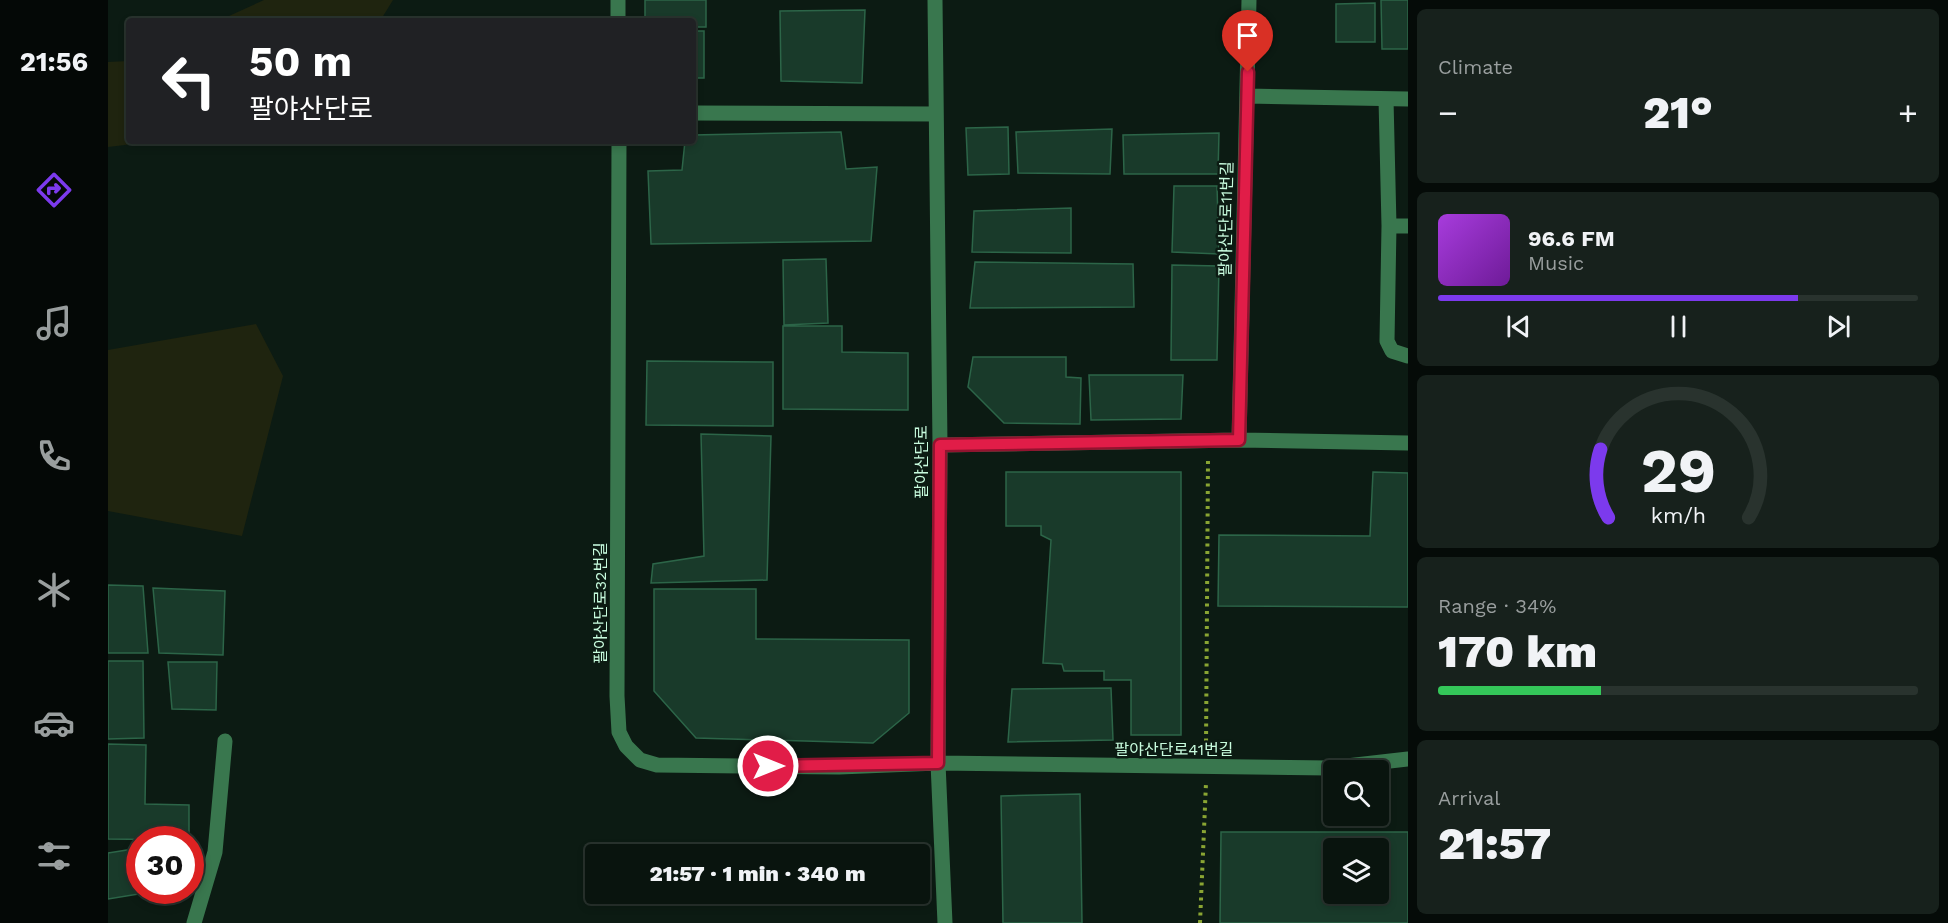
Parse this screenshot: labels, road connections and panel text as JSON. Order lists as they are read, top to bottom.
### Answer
{
  "streets": {
    "street": [
      "팔야산단로11번길",
      "팔야산단로",
      "팔야산단로32번길",
      "팔야산단로41번길"
    ]
  },
  "crossings": [
    ["팔야산단로", "팔야산단로32번길"],
    ["팔야산단로", "팔야산단로41번길"],
    ["팔야산단로32번길", "팔야산단로41번길"]
  ],
  "page": {
    "tabs": "21:56",
    "tile": [
      "Climate",
      ["Range · 34%", "170 km"],
      ["Arrival", "21:57"]
    ],
    "turn": ["50 m", "팔야산단로"],
    "heat": ["−", "21°", "+"],
    "song": ["96.6 FM", "Music"],
    "limit": "30",
    "trip": "21:57 · 1 min · 340 m",
    "gauge": ["29", "km/h"]
  }
}
